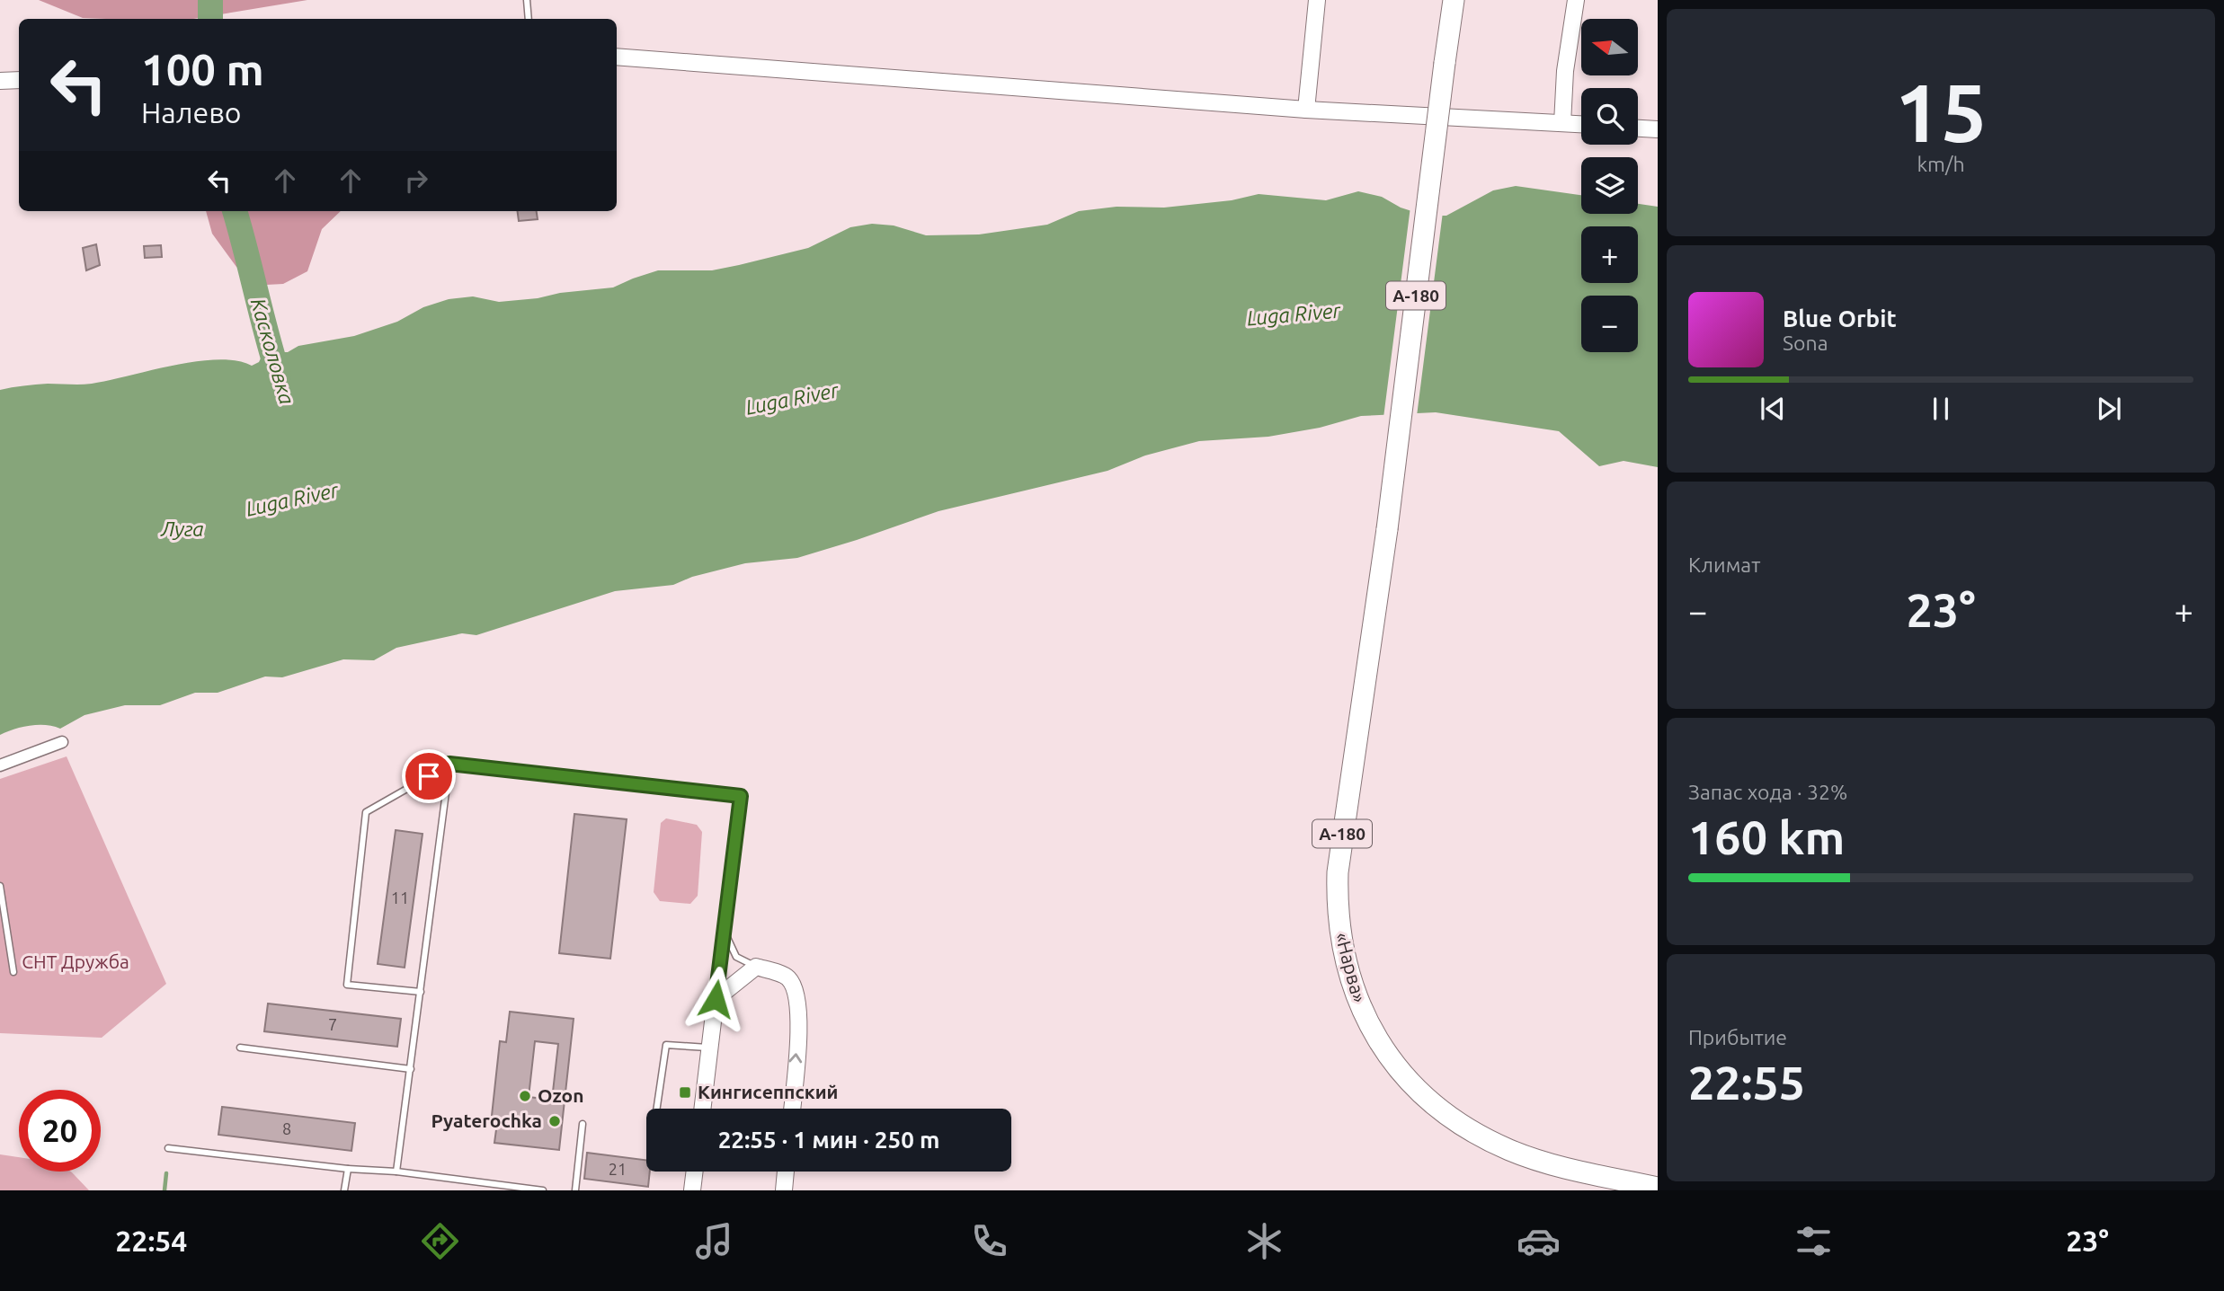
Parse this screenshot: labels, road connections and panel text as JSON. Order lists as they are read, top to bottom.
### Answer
{
  "streets": {
    "highway": ["А-180", "«Нарва»"]
  },
  "water": ["Luga River", "Касколовка", "Луга"],
  "parks": ["СНТ Дружба"],
  "places": {
    "transit": ["Кингисеппский"],
    "other": ["Ozon", "Pyaterochka"]
  },
  "house_numbers": [
    "11",
    "7",
    "8",
    "21"
  ],
  "north": "left",
  "page": {
    "tile": [
      ["15", "km/h"],
      "Климат",
      ["Запас хода · 32%", "160 km"],
      ["Прибытие", "22:55"]
    ],
    "map_buttons": ["+", "−"],
    "turn": ["100 m", "Налево"],
    "song": ["Blue Orbit", "Sona"],
    "heat": ["−", "23°", "+"],
    "limit": "20",
    "trip": "22:55 · 1 мин · 250 m",
    "tabs": ["22:54", "23°"]
  }
}
